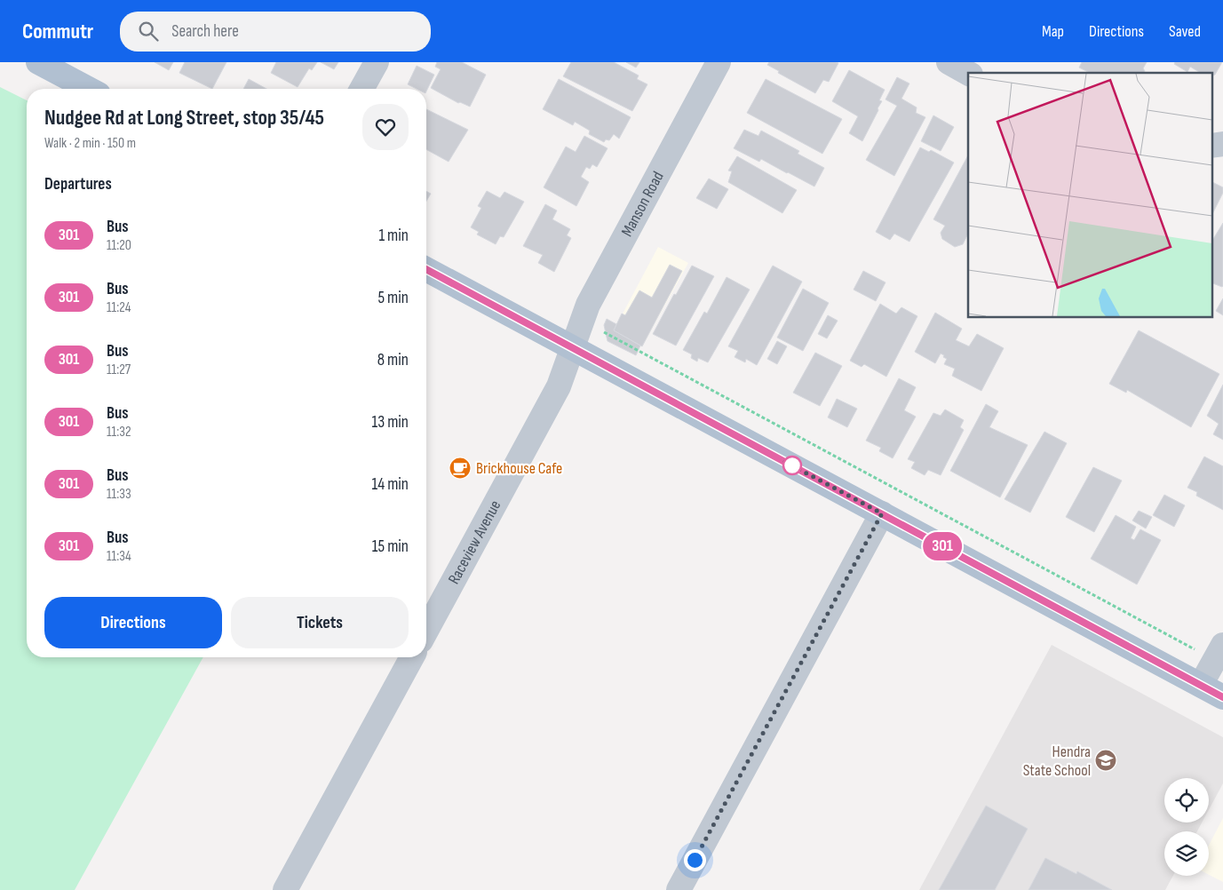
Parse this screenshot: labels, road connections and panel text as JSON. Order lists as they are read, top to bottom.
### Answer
{
  "streets": {
    "street": ["Manson Road", "Raceview Avenue"]
  },
  "crossings": [
    ["Manson Road", "Raceview Avenue"]
  ],
  "places": {
    "cafe": ["Brickhouse Cafe"],
    "school or university": ["Hendra State School"]
  },
  "lines": ["bus line 301"],
  "page": {
    "header": "Commutr",
    "search": "Search here",
    "nav": ["Map", "Directions", "Saved"],
    "on_map": "301",
    "heading": [
      ["Nudgee Rd at Long Street, stop 35/45", "Walk · 2 min · 150 m"],
      "Departures"
    ],
    "list": [
      {
        "mark": "301",
        "name": "Bus",
        "note": "11:20",
        "value": "1 min"
      },
      {
        "mark": "301",
        "name": "Bus",
        "note": "11:24",
        "value": "5 min"
      },
      {
        "mark": "301",
        "name": "Bus",
        "note": "11:27",
        "value": "8 min"
      },
      {
        "mark": "301",
        "name": "Bus",
        "note": "11:32",
        "value": "13 min"
      },
      {
        "mark": "301",
        "name": "Bus",
        "note": "11:33",
        "value": "14 min"
      },
      {
        "mark": "301",
        "name": "Bus",
        "note": "11:34",
        "value": "15 min"
      }
    ],
    "buttons": ["Directions", "Tickets"]
  }
}
